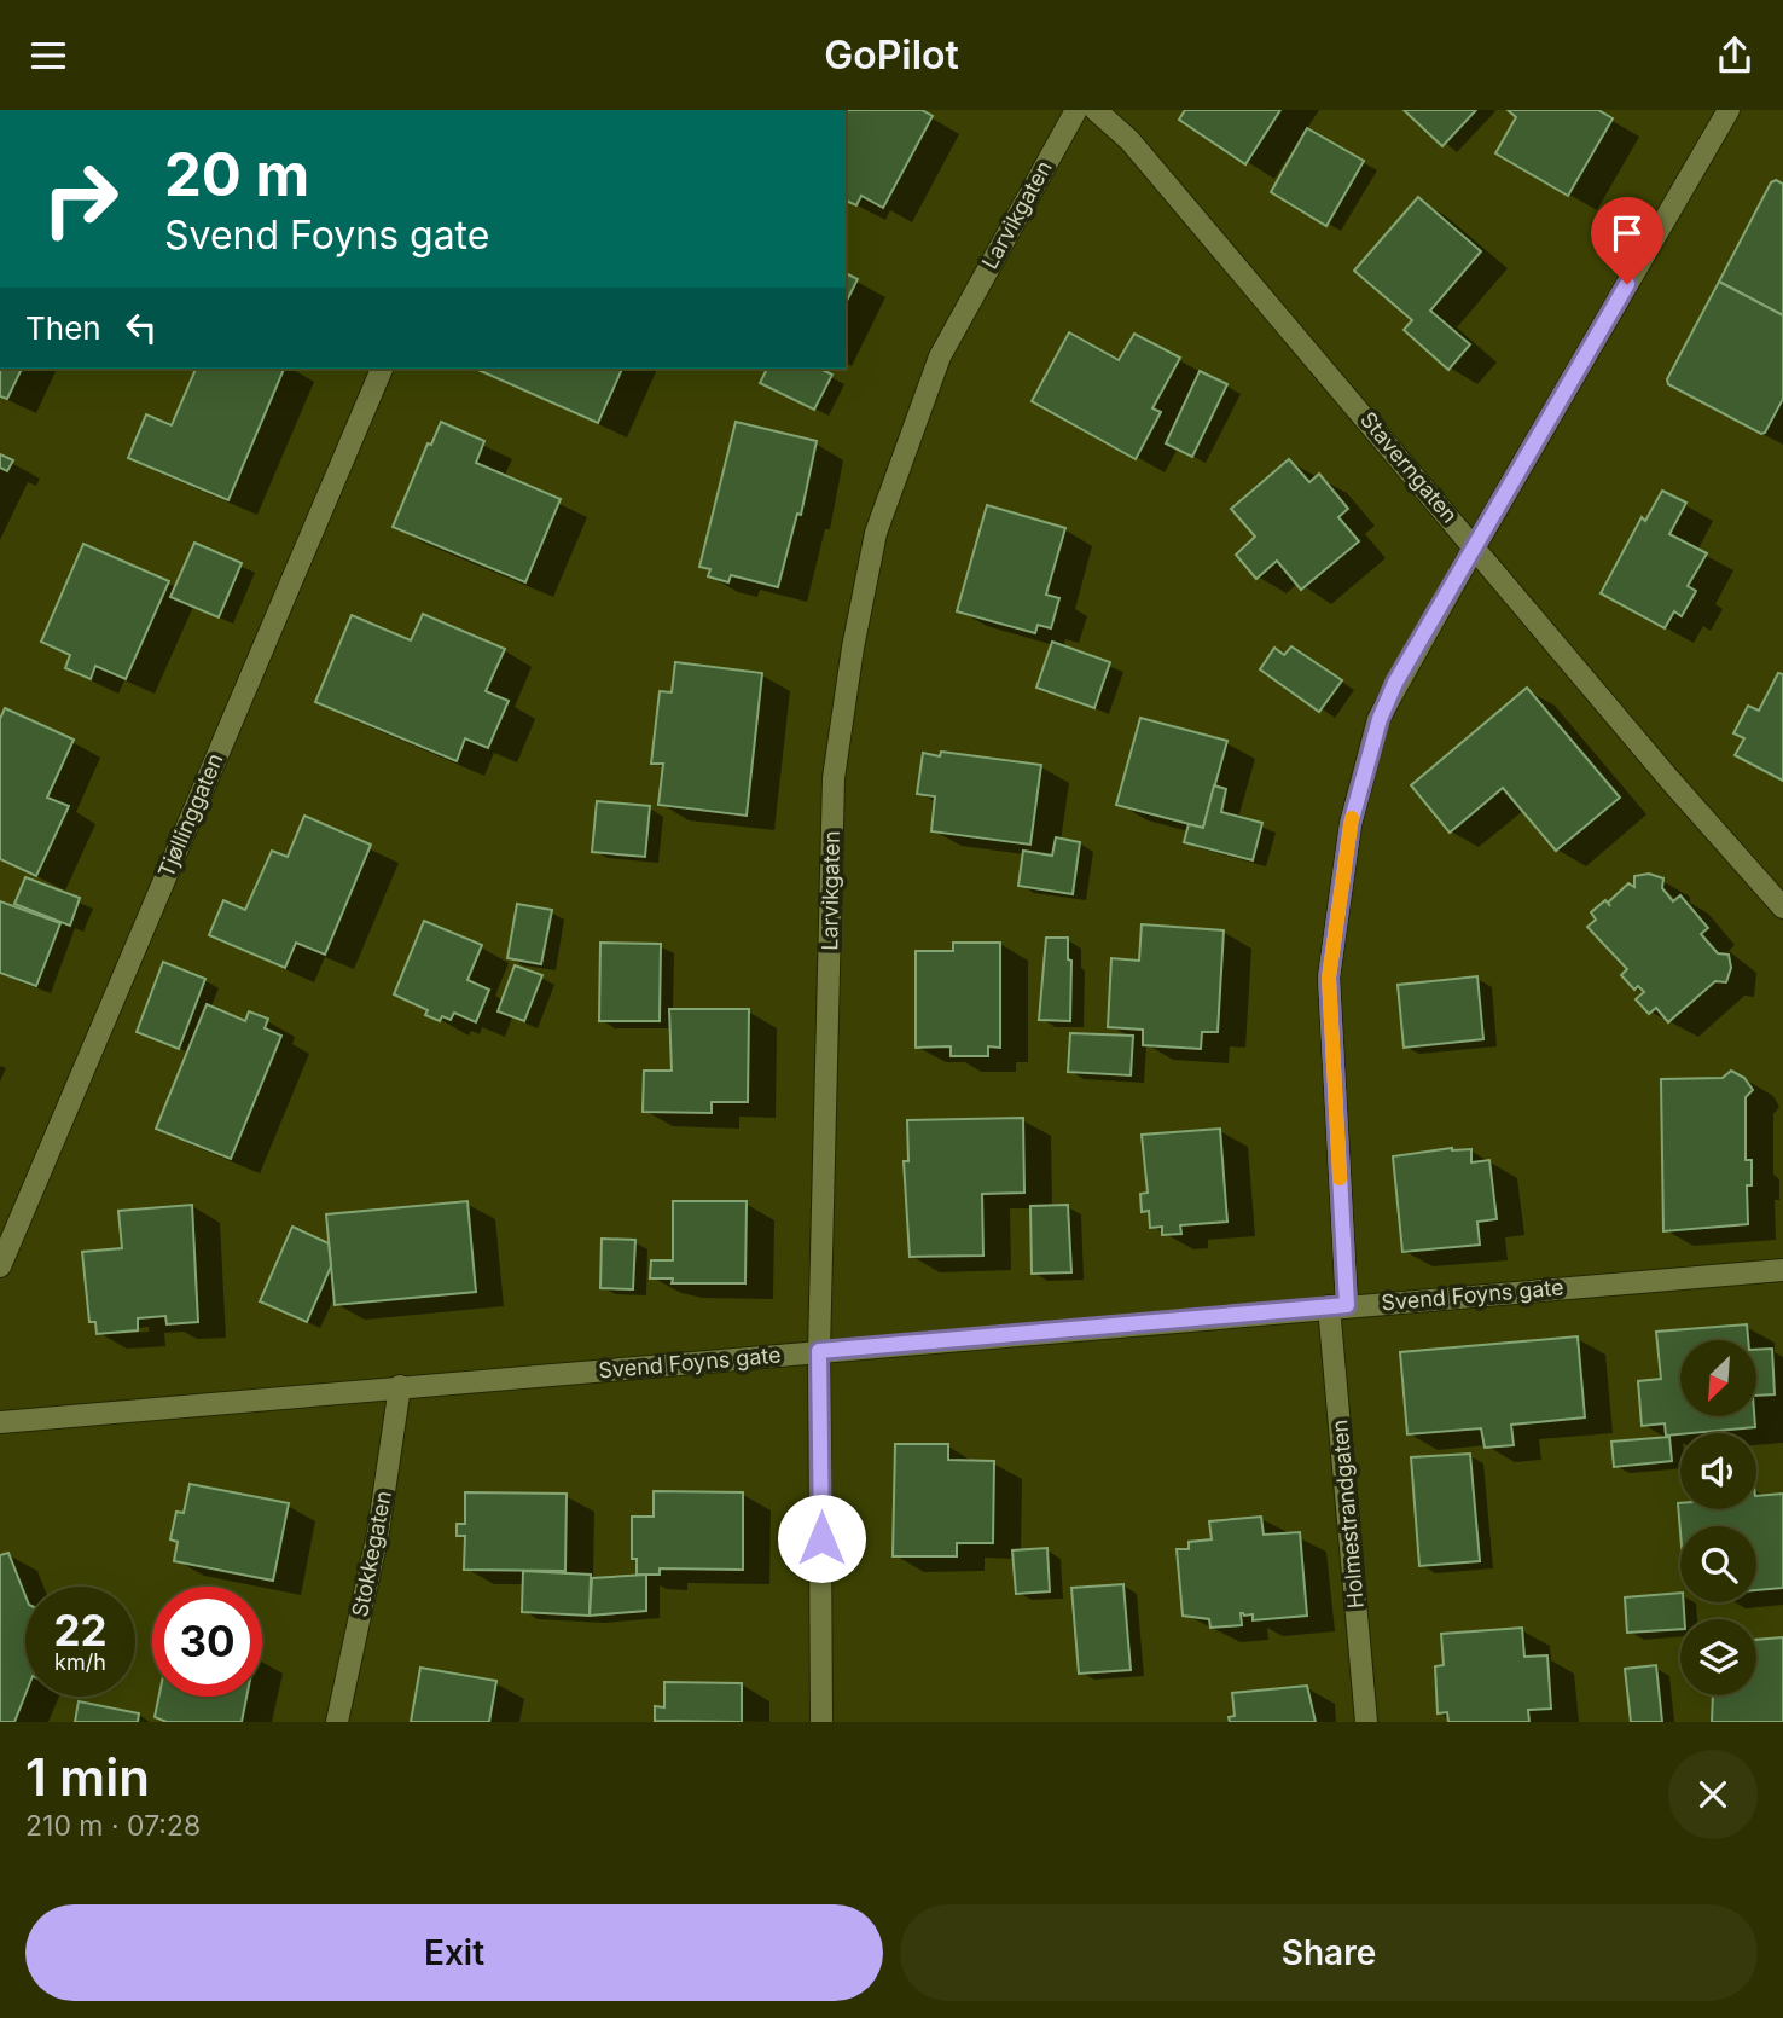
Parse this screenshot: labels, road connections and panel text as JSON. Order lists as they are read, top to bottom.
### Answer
{
  "streets": {
    "street": [
      "Larvikgaten",
      "Staverngaten",
      "Tjøllinggaten",
      "Svend Foyns gate",
      "Holmestrandgaten",
      "Stokkegaten"
    ]
  },
  "crossings": [
    ["Larvikgaten", "Svend Foyns gate"],
    ["Staverngaten", "Holmestrandgaten"],
    ["Svend Foyns gate", "Holmestrandgaten"],
    ["Svend Foyns gate", "Stokkegaten"]
  ],
  "north": "bottom left",
  "page": {
    "header": "GoPilot",
    "turn": ["20 m", "Svend Foyns gate"],
    "then": "Then",
    "speed": "22 km/h",
    "limit": "30",
    "heading": ["1 min", "210 m · 07:28"],
    "buttons": ["Exit", "Share"]
  }
}
